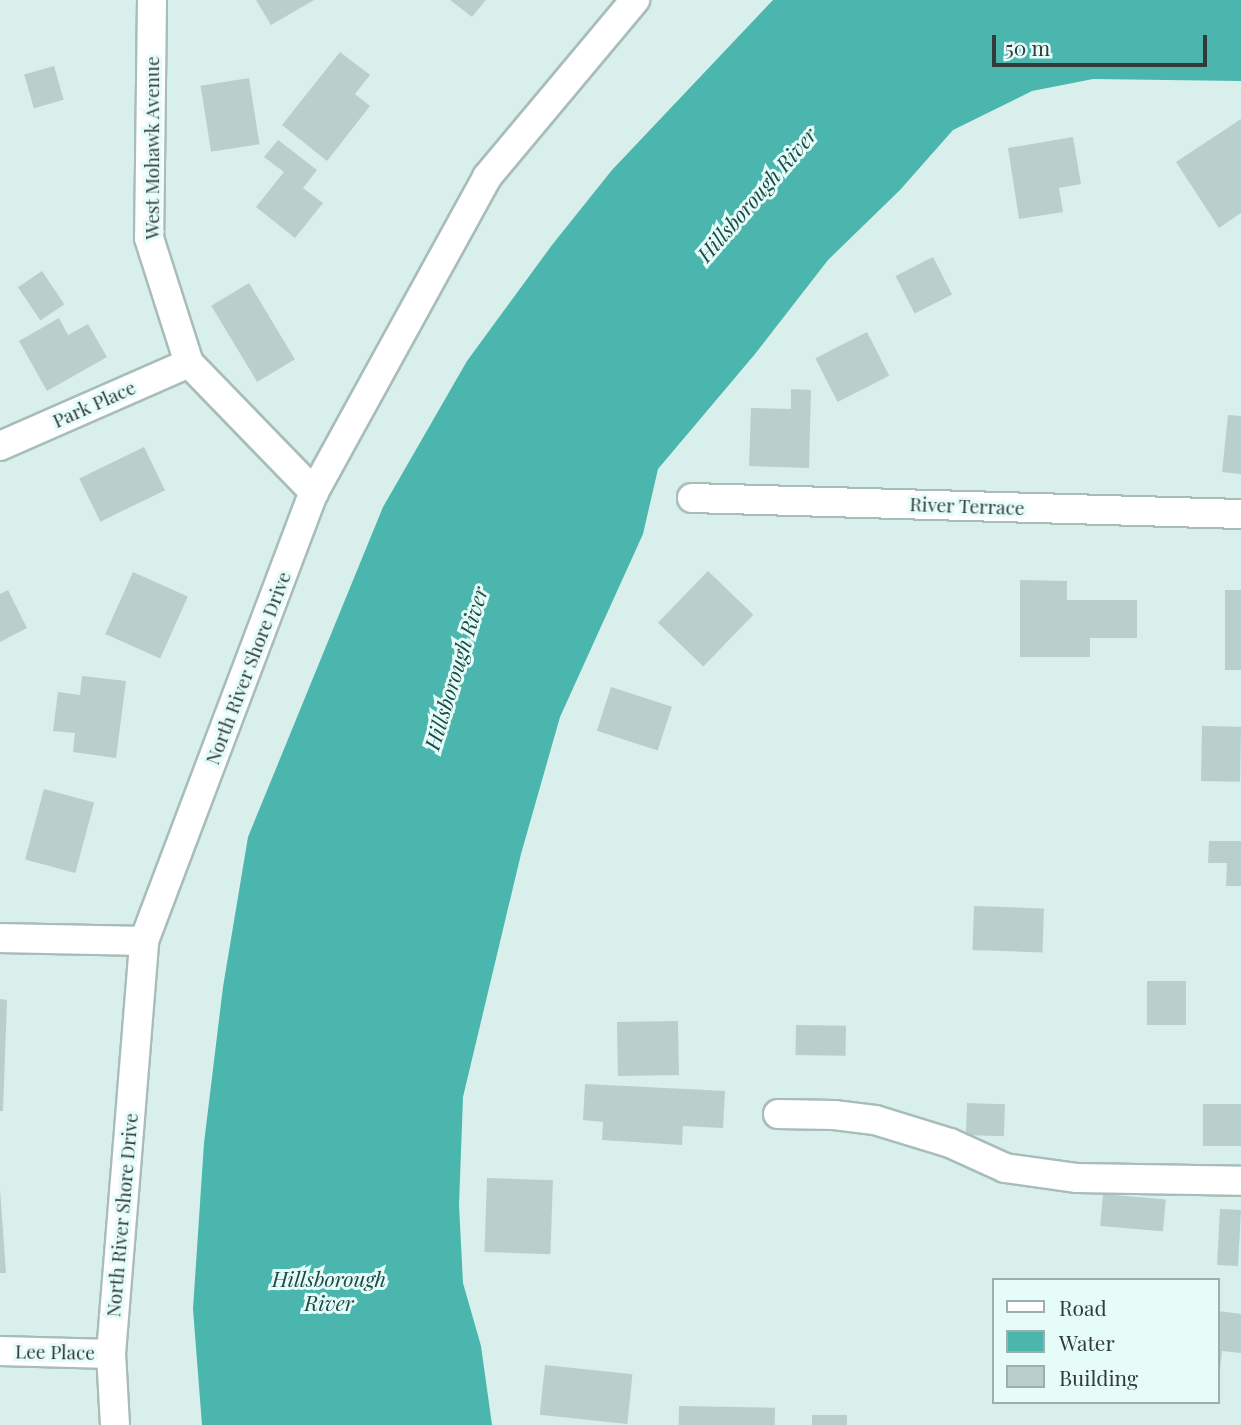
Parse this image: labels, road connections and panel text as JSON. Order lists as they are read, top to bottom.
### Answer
{
  "streets": {
    "street": [
      "West Mohawk Avenue",
      "Park Place",
      "River Terrace",
      "North River Shore Drive",
      "Lee Place"
    ]
  },
  "crossings": [
    ["West Mohawk Avenue", "Park Place"],
    ["West Mohawk Avenue", "North River Shore Drive"],
    ["North River Shore Drive", "Lee Place"]
  ],
  "water": ["Hillsborough River"],
  "legend": ["Road", "Water", "Building"],
  "scale_bar": "50 m"
}
